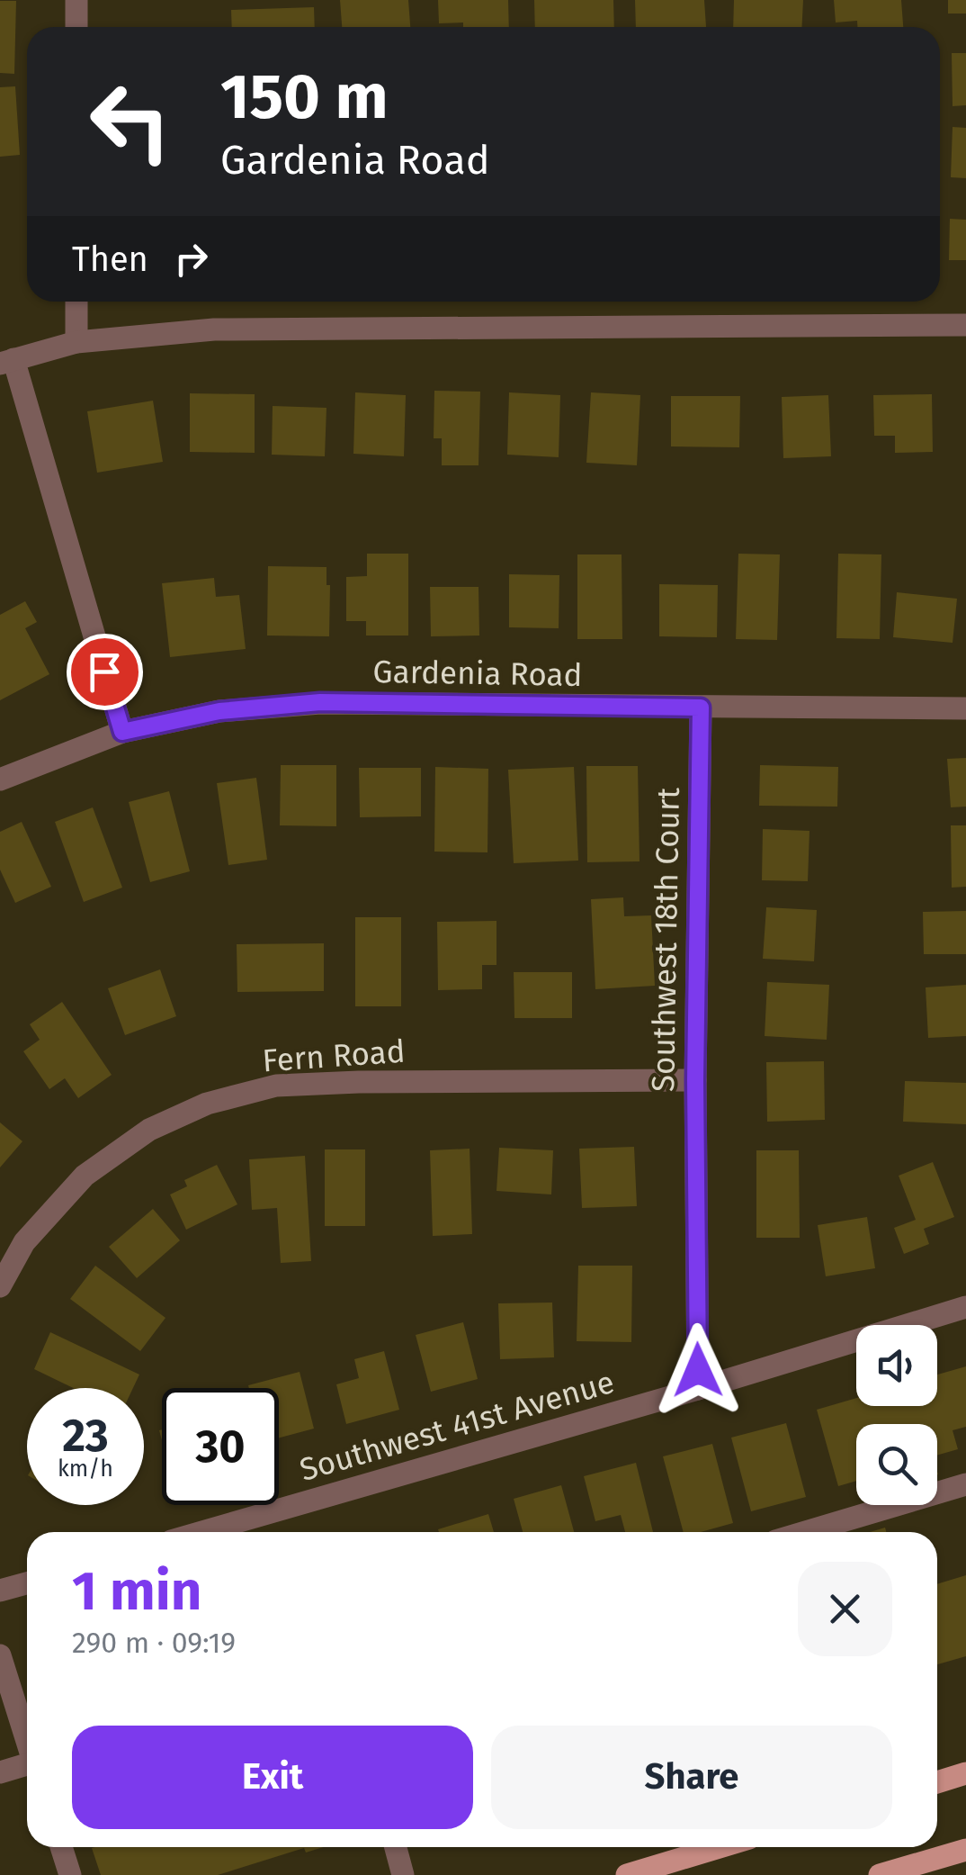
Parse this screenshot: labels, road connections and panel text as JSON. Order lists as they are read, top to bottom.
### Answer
{
  "streets": {
    "street": [
      "Gardenia Road",
      "Southwest 18th Court",
      "Fern Road",
      "Southwest 41st Avenue"
    ]
  },
  "crossings": [
    ["Gardenia Road", "Southwest 18th Court"],
    ["Southwest 18th Court", "Fern Road"],
    ["Southwest 18th Court", "Southwest 41st Avenue"]
  ],
  "page": {
    "turn": ["150 m", "Gardenia Road"],
    "then": "Then",
    "speed": "23 km/h",
    "limit": "30",
    "heading": ["1 min", "290 m · 09:19"],
    "buttons": ["Exit", "Share"]
  }
}
